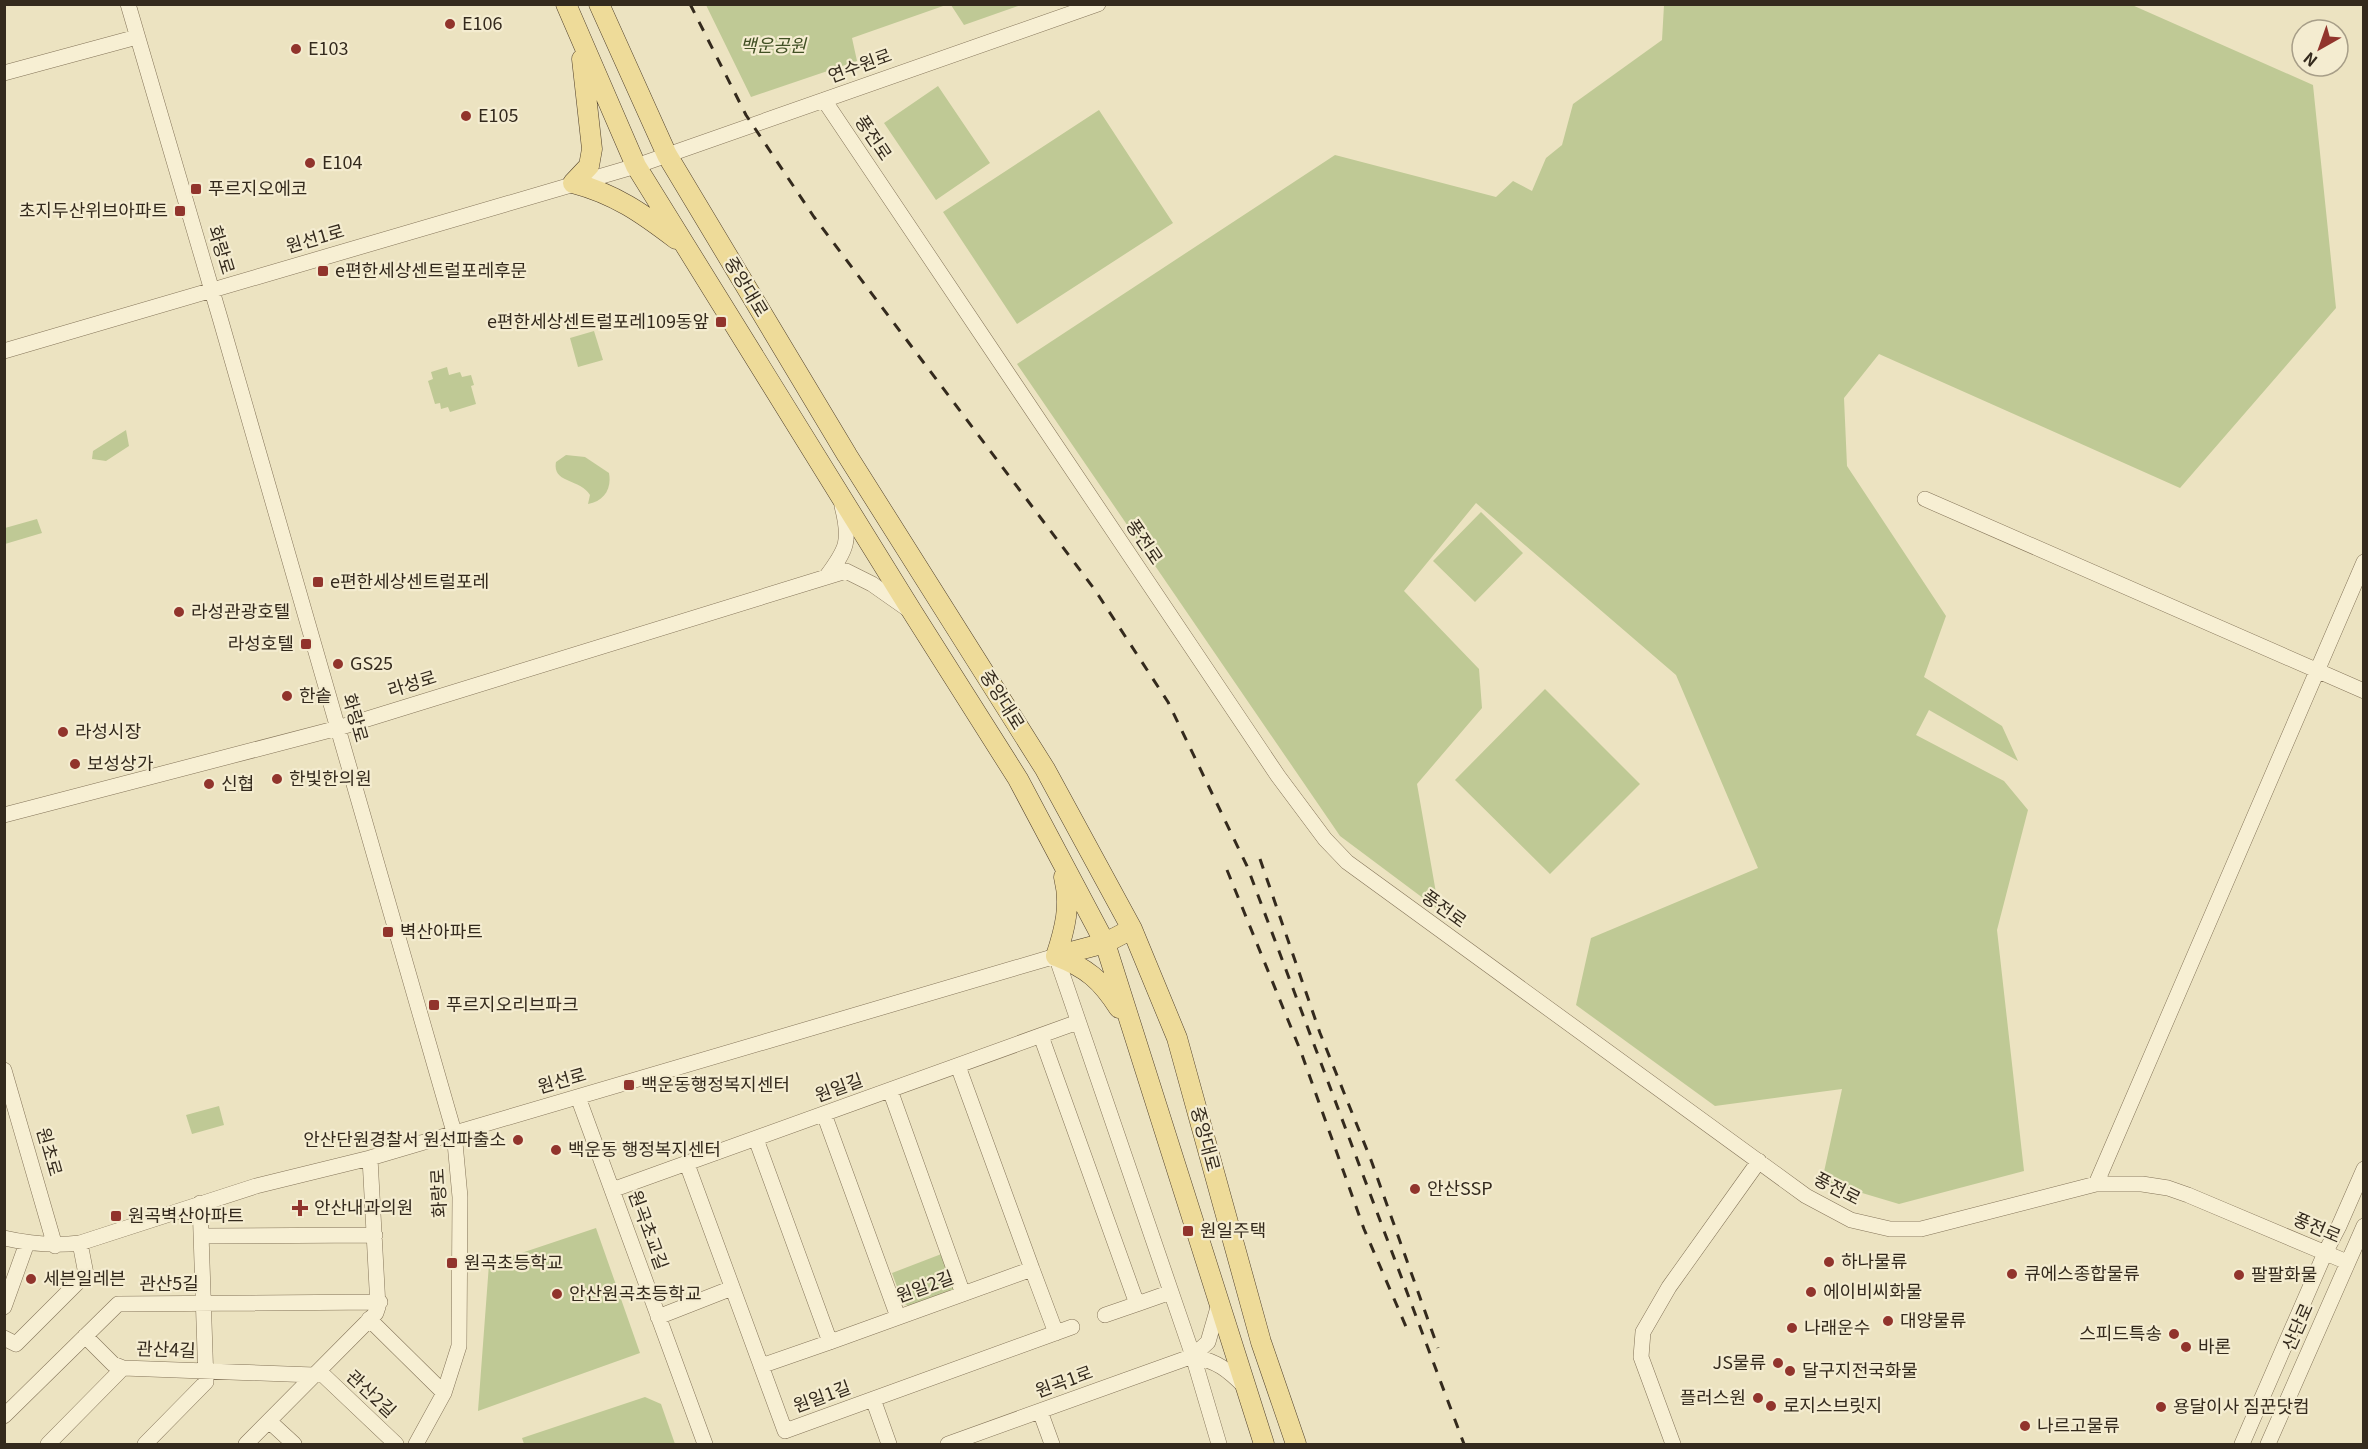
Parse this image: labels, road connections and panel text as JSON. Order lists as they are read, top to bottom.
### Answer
{
  "streets": {
    "main road": ["중앙대로"],
    "street": [
      "연수원로",
      "풍전로",
      "원선1로",
      "화랑로",
      "라성로",
      "원선로",
      "원일길",
      "원초로",
      "원곡초교길",
      "관산5길",
      "원일2길",
      "산단로",
      "관산4길",
      "원곡1로",
      "관산2길",
      "원일1길"
    ]
  },
  "crossings": [
    ["연수원로", "풍전로"],
    ["연수원로", "원선1로"],
    ["연수원로", "중앙대로"],
    ["풍전로", "산단로"],
    ["원선1로", "화랑로"],
    ["화랑로", "라성로"],
    ["화랑로", "원선로"],
    ["원선로", "원초로"],
    ["원선로", "원곡초교길"],
    ["원일길", "원곡초교길"],
    ["원일길", "원일1길"],
    ["관산5길", "관산2길"],
    ["원일2길", "원일1길"],
    ["관산4길", "관산2길"]
  ],
  "parks": ["백운공원"],
  "places": {
    "other": [
      "E106",
      "E103",
      "E105",
      "E104",
      "라성관광호텔",
      "GS25",
      "한솥",
      "라성시장",
      "보성상가",
      "한빛한의원",
      "신협",
      "안산단원경찰서 원선파출소",
      "백운동 행정복지센터",
      "안산SSP",
      "하나물류",
      "큐에스종합물류",
      "팔팔화물",
      "세븐일레븐",
      "에이비씨화물",
      "안산원곡초등학교",
      "대양물류",
      "나래운수",
      "스피드특송",
      "바론",
      "JS물류",
      "달구지전국화물",
      "플러스원",
      "로지스브릿지",
      "용달이사 짐꾼닷컴",
      "나르고물류"
    ],
    "transit": [
      "푸르지오에코",
      "초지두산위브아파트",
      "e편한세상센트럴포레후문",
      "e편한세상센트럴포레109동앞",
      "e편한세상센트럴포레",
      "라성호텔",
      "벽산아파트",
      "푸르지오리브파크",
      "백운동행정복지센터",
      "원곡벽산아파트",
      "원일주택",
      "원곡초등학교"
    ],
    "health": ["안산내과의원"]
  },
  "north": "bottom left"
}
